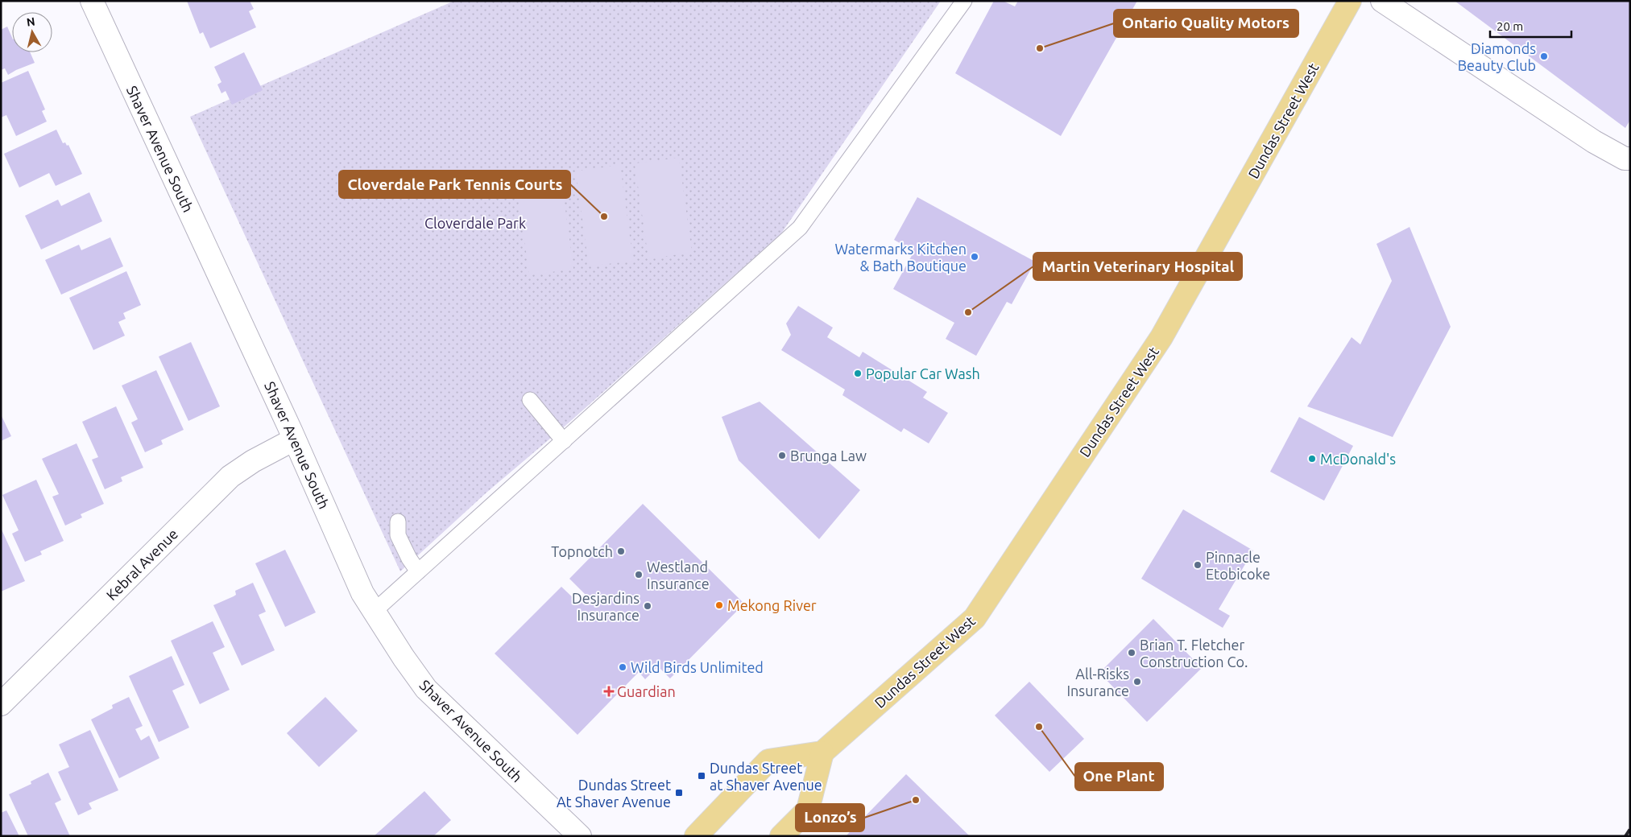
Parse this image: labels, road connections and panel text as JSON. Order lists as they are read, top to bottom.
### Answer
{
  "streets": {
    "main road": ["Dundas Street West"],
    "street": ["Shaver Avenue South", "Kebral Avenue"]
  },
  "crossings": [
    ["Shaver Avenue South", "Kebral Avenue"]
  ],
  "parks": ["Cloverdale Park"],
  "places": {
    "other": [
      "Ontario Quality Motors",
      "Diamonds Beauty Club",
      "Cloverdale Park Tennis Courts",
      "Watermarks Kitchen & Bath Boutique",
      "Martin Veterinary Hospital",
      "Popular Car Wash",
      "Brunga Law",
      "McDonald's",
      "Topnotch",
      "Pinnacle Etobicoke",
      "Westland Insurance",
      "Mekong River",
      "Desjardins Insurance",
      "Brian T. Fletcher Construction Co.",
      "Wild Birds Unlimited",
      "All-Risks Insurance",
      "One Plant",
      "Lonzo’s"
    ],
    "health": ["Guardian"],
    "transit": ["Dundas Street at Shaver Avenue", "Dundas Street At Shaver Avenue"]
  },
  "scale_bar": "20 m",
  "north": "top"
}
